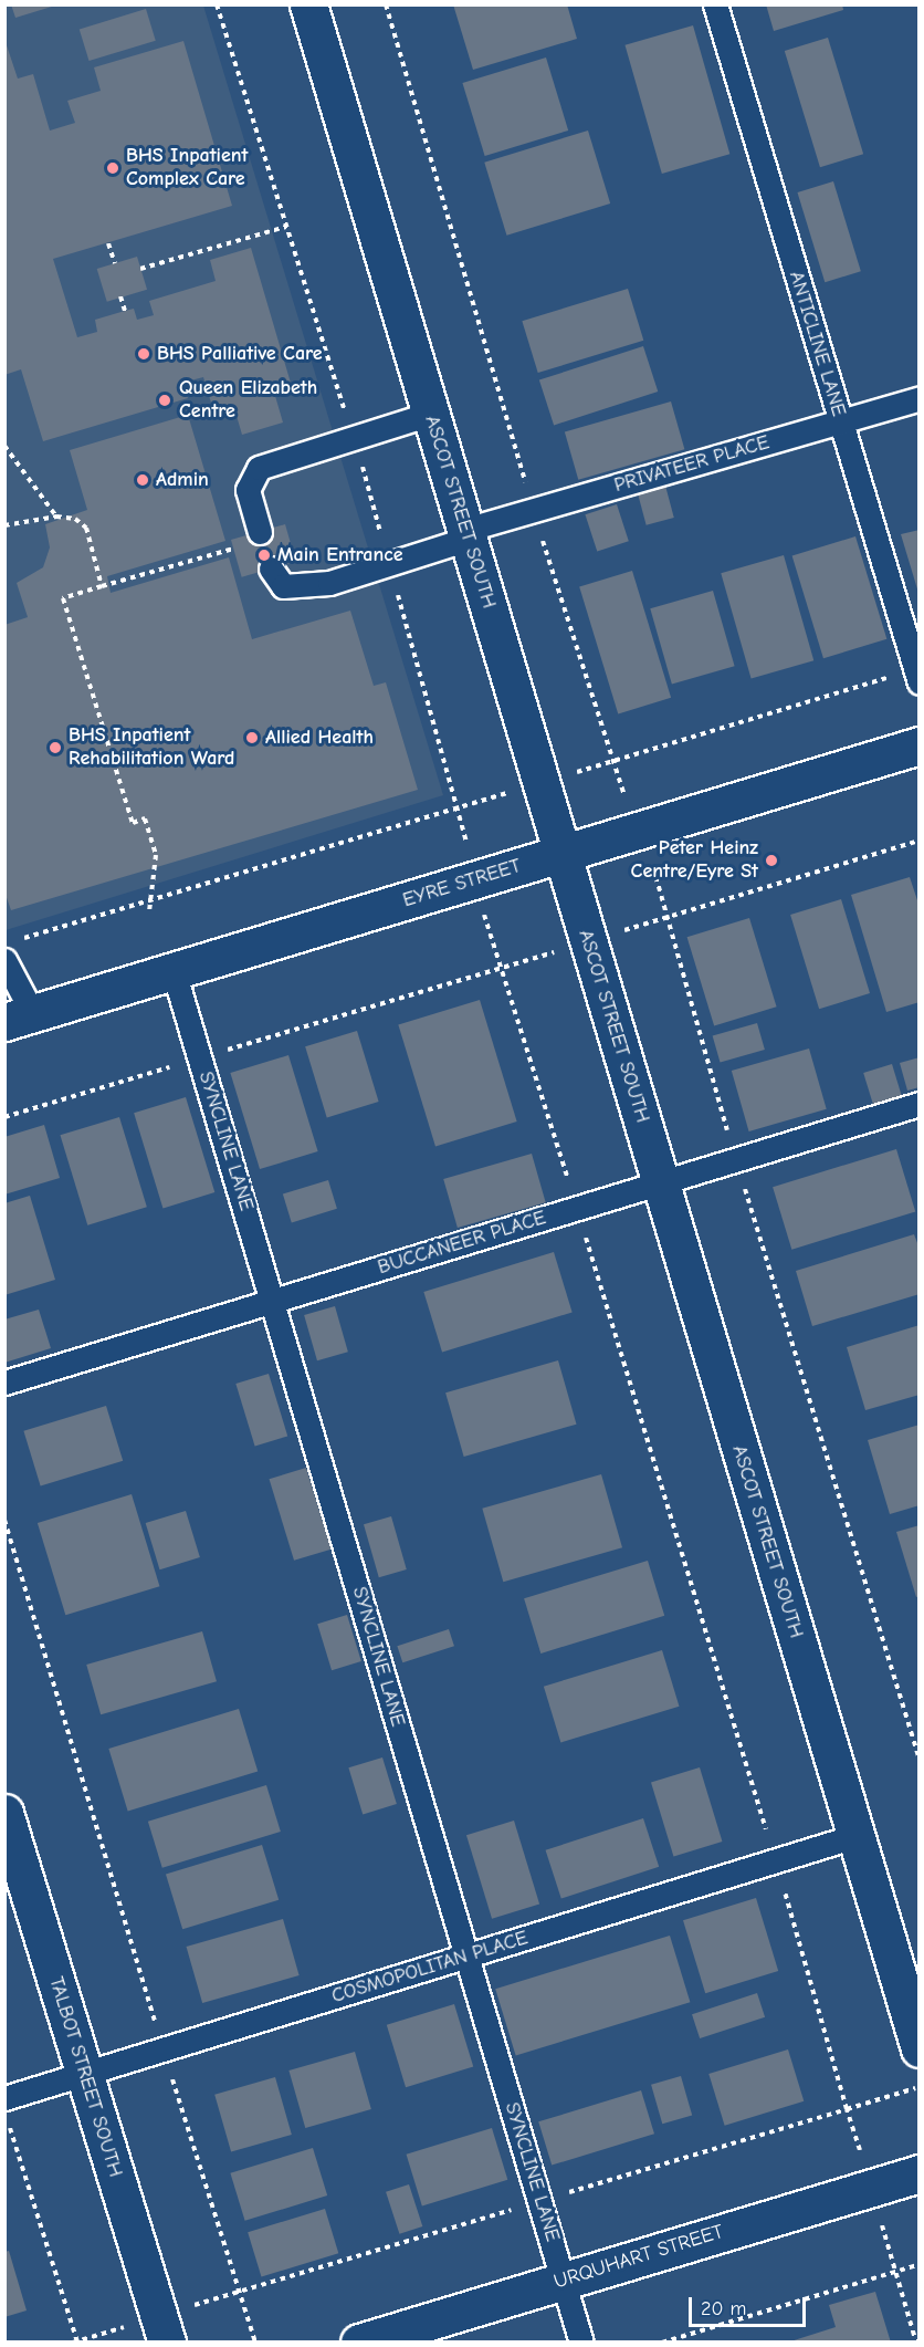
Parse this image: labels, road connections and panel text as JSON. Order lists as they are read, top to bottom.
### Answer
{
  "streets": {
    "street": [
      "ASCOT STREET SOUTH",
      "EYRE STREET",
      "TALBOT STREET SOUTH",
      "URQUHART STREET"
    ],
    "lane": [
      "ANTICLINE LANE",
      "PRIVATEER PLACE",
      "SYNCLINE LANE",
      "BUCCANEER PLACE",
      "COSMOPOLITAN PLACE"
    ]
  },
  "crossings": [
    ["ANTICLINE LANE", "PRIVATEER PLACE"],
    ["PRIVATEER PLACE", "ASCOT STREET SOUTH"],
    ["ASCOT STREET SOUTH", "EYRE STREET"],
    ["ASCOT STREET SOUTH", "BUCCANEER PLACE"],
    ["ASCOT STREET SOUTH", "COSMOPOLITAN PLACE"],
    ["EYRE STREET", "SYNCLINE LANE"],
    ["SYNCLINE LANE", "BUCCANEER PLACE"],
    ["SYNCLINE LANE", "COSMOPOLITAN PLACE"],
    ["SYNCLINE LANE", "URQUHART STREET"],
    ["COSMOPOLITAN PLACE", "TALBOT STREET SOUTH"]
  ],
  "places": [
    "BHS Inpatient Complex Care",
    "BHS Palliative Care",
    "Queen Elizabeth Centre",
    "Admin",
    "Main Entrance",
    "Allied Health",
    "BHS Inpatient Rehabilitation Ward",
    "Peter Heinz Centre/Eyre St"
  ],
  "scale_bar": "20 m"
}
